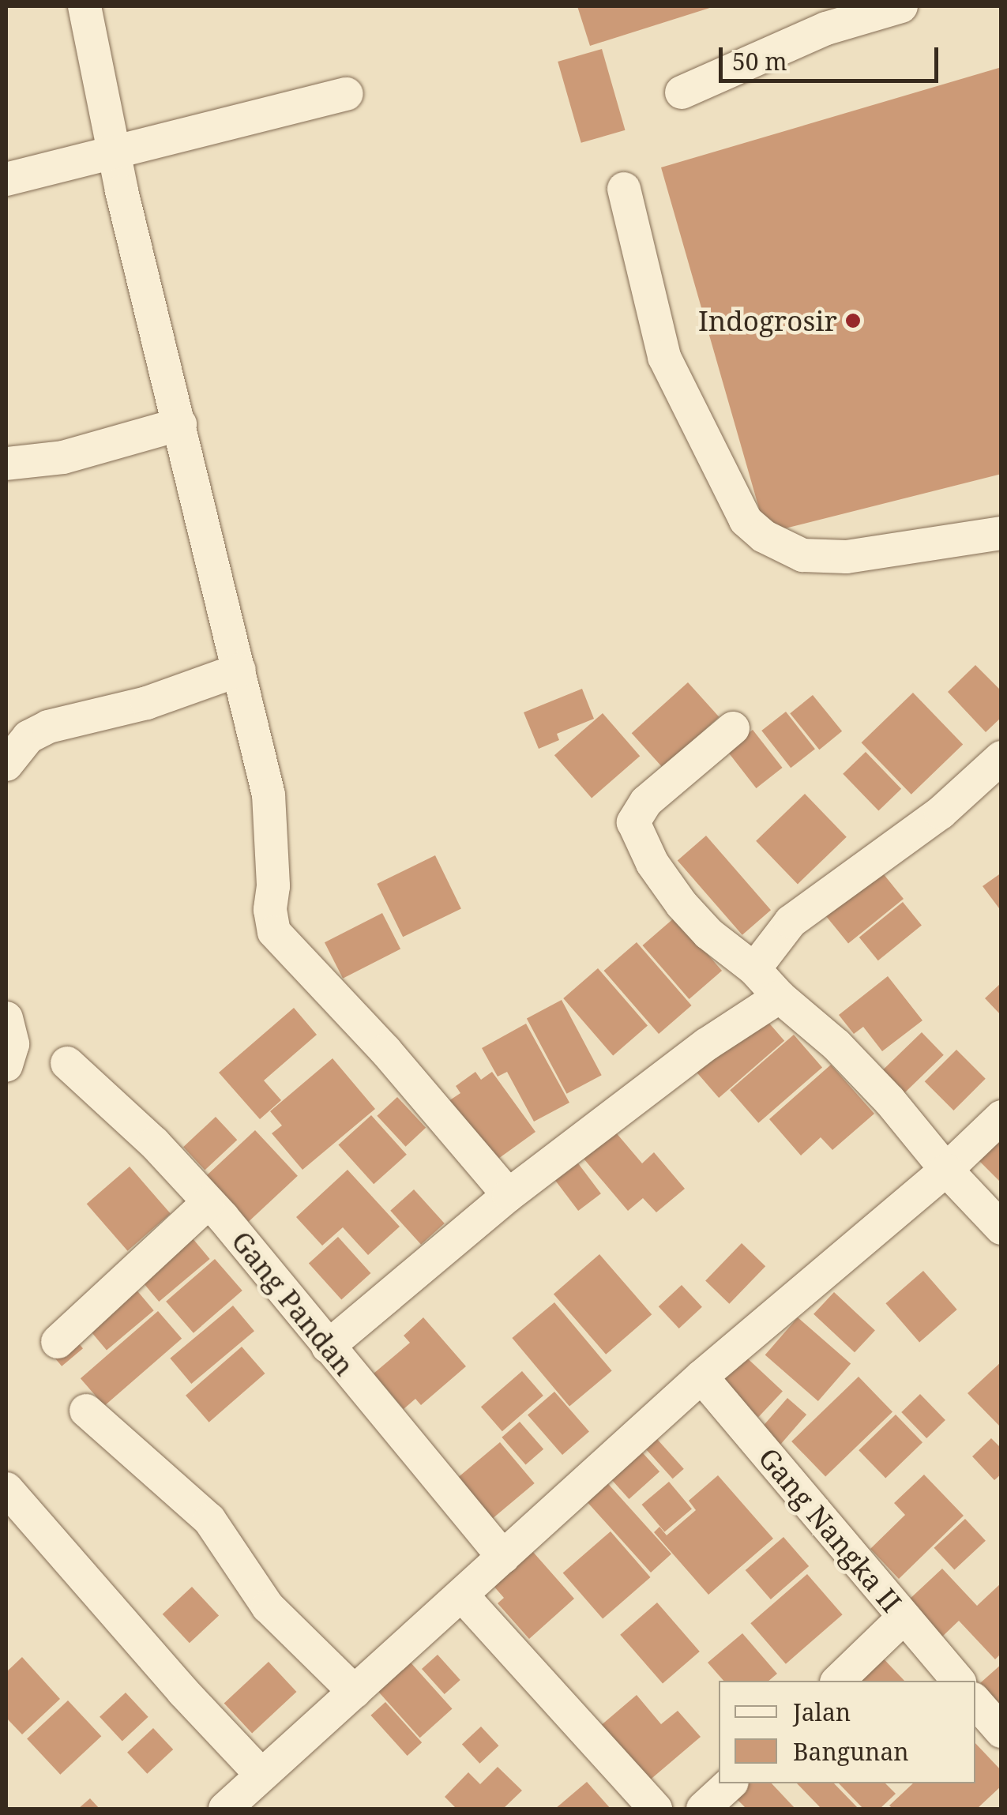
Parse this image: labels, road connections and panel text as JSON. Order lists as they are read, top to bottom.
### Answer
{
  "streets": {
    "street": ["Gang Pandan", "Gang Nangka II"]
  },
  "places": ["Indogrosir"],
  "legend": ["Jalan", "Bangunan"],
  "scale_bar": "50 m"
}
